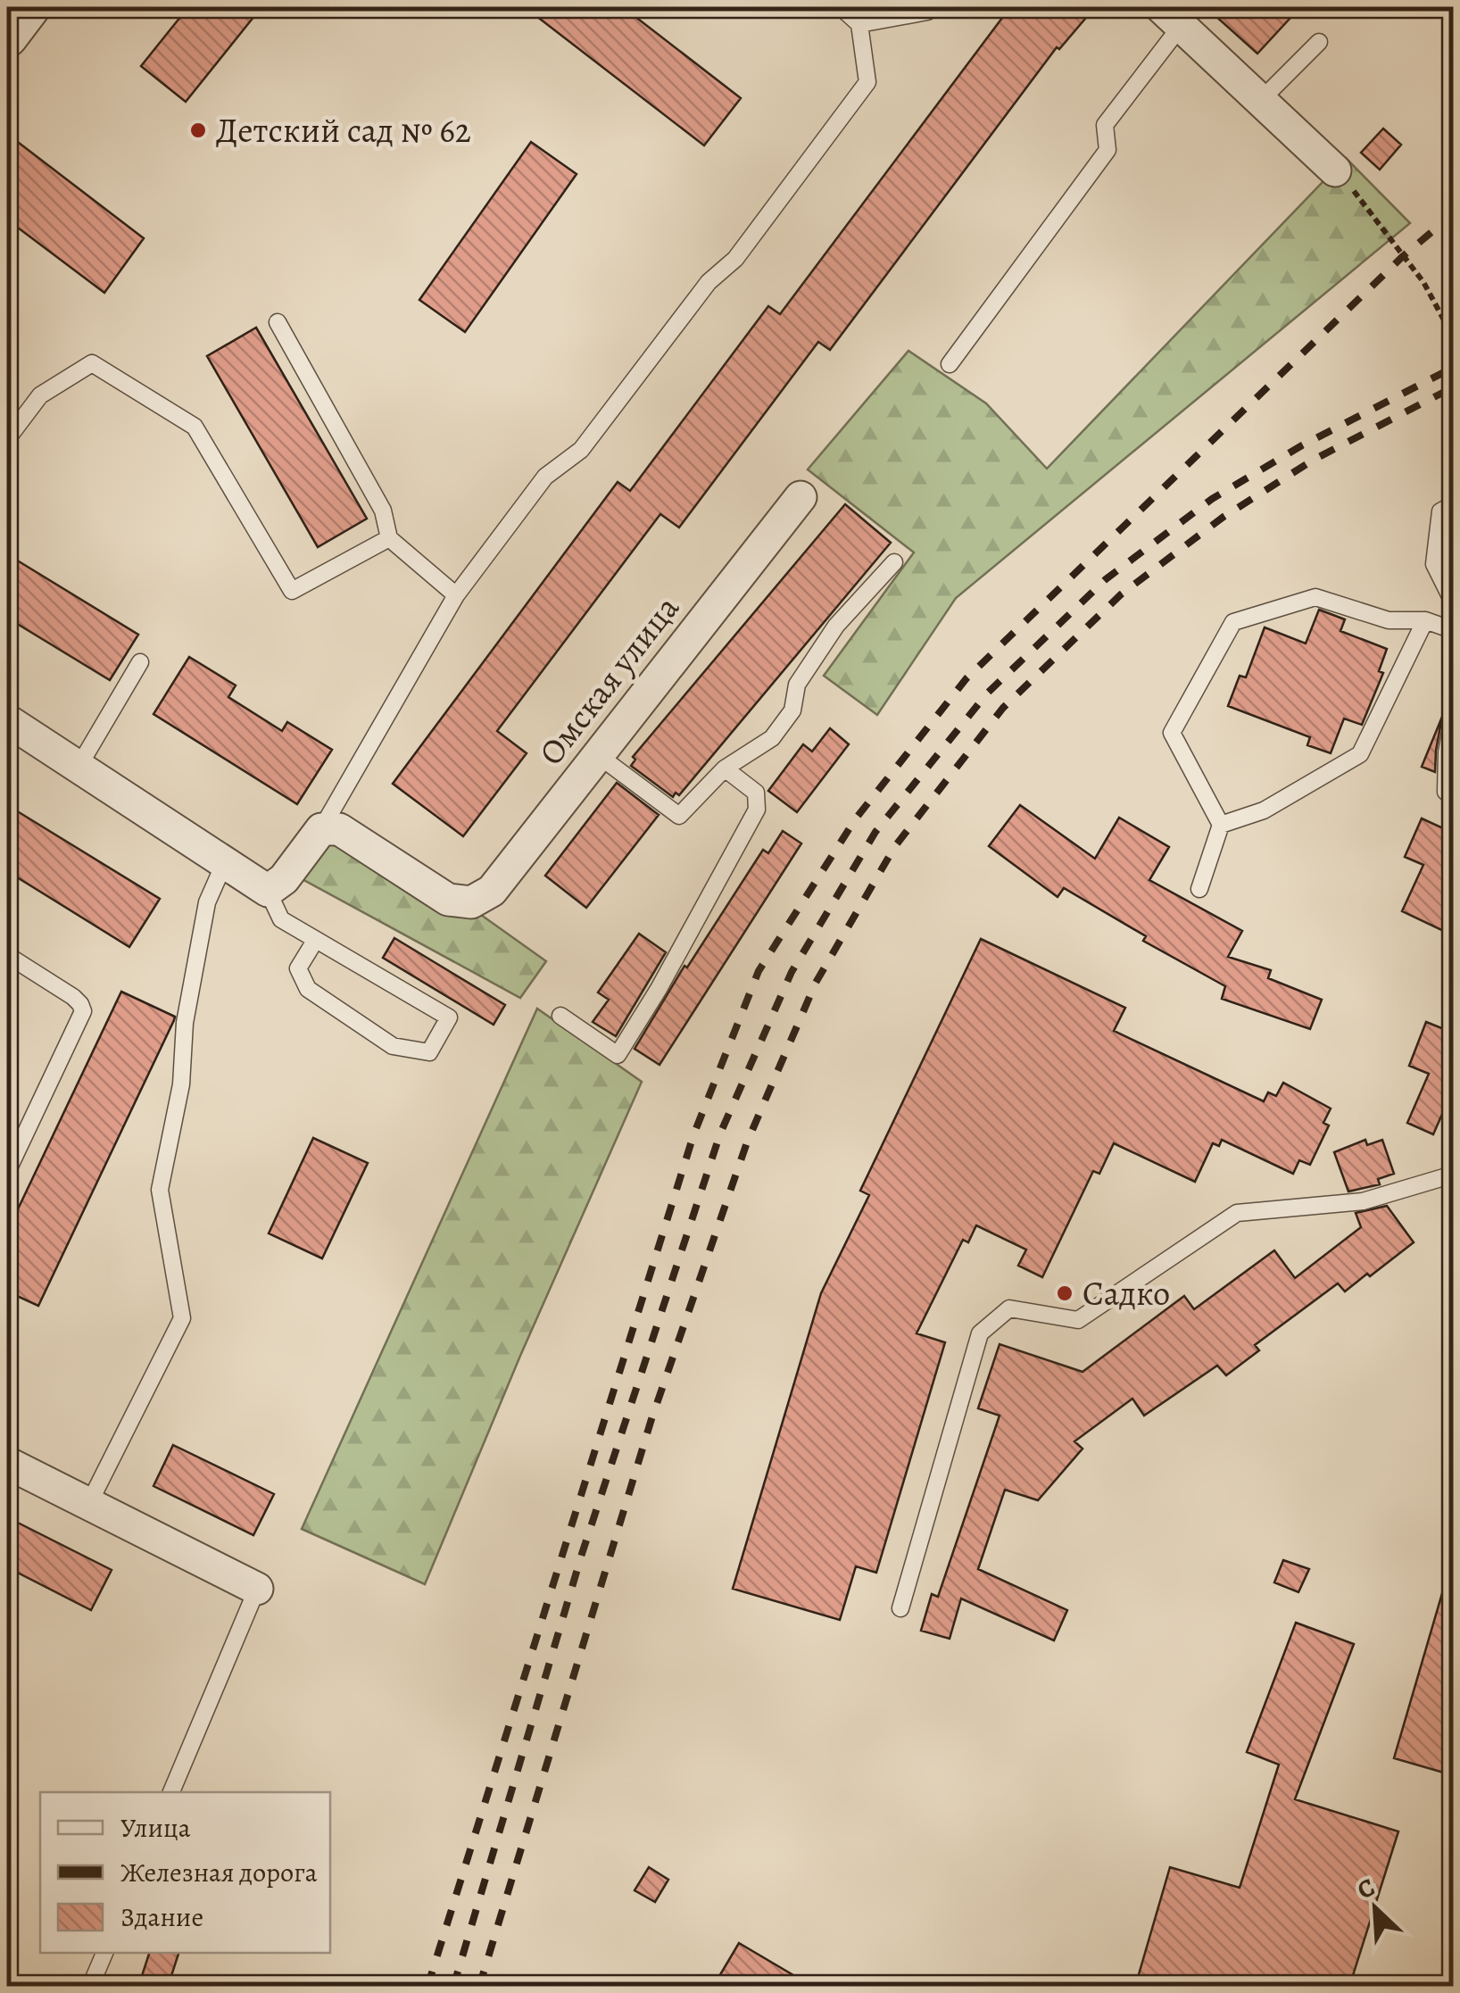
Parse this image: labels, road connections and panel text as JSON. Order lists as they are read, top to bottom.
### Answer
{
  "streets": {
    "street": ["Омская улица"]
  },
  "places": ["Детский сад № 62", "Садко"],
  "legend": ["Улица", "Железная дорога", "Здание"],
  "north": "top left"
}
